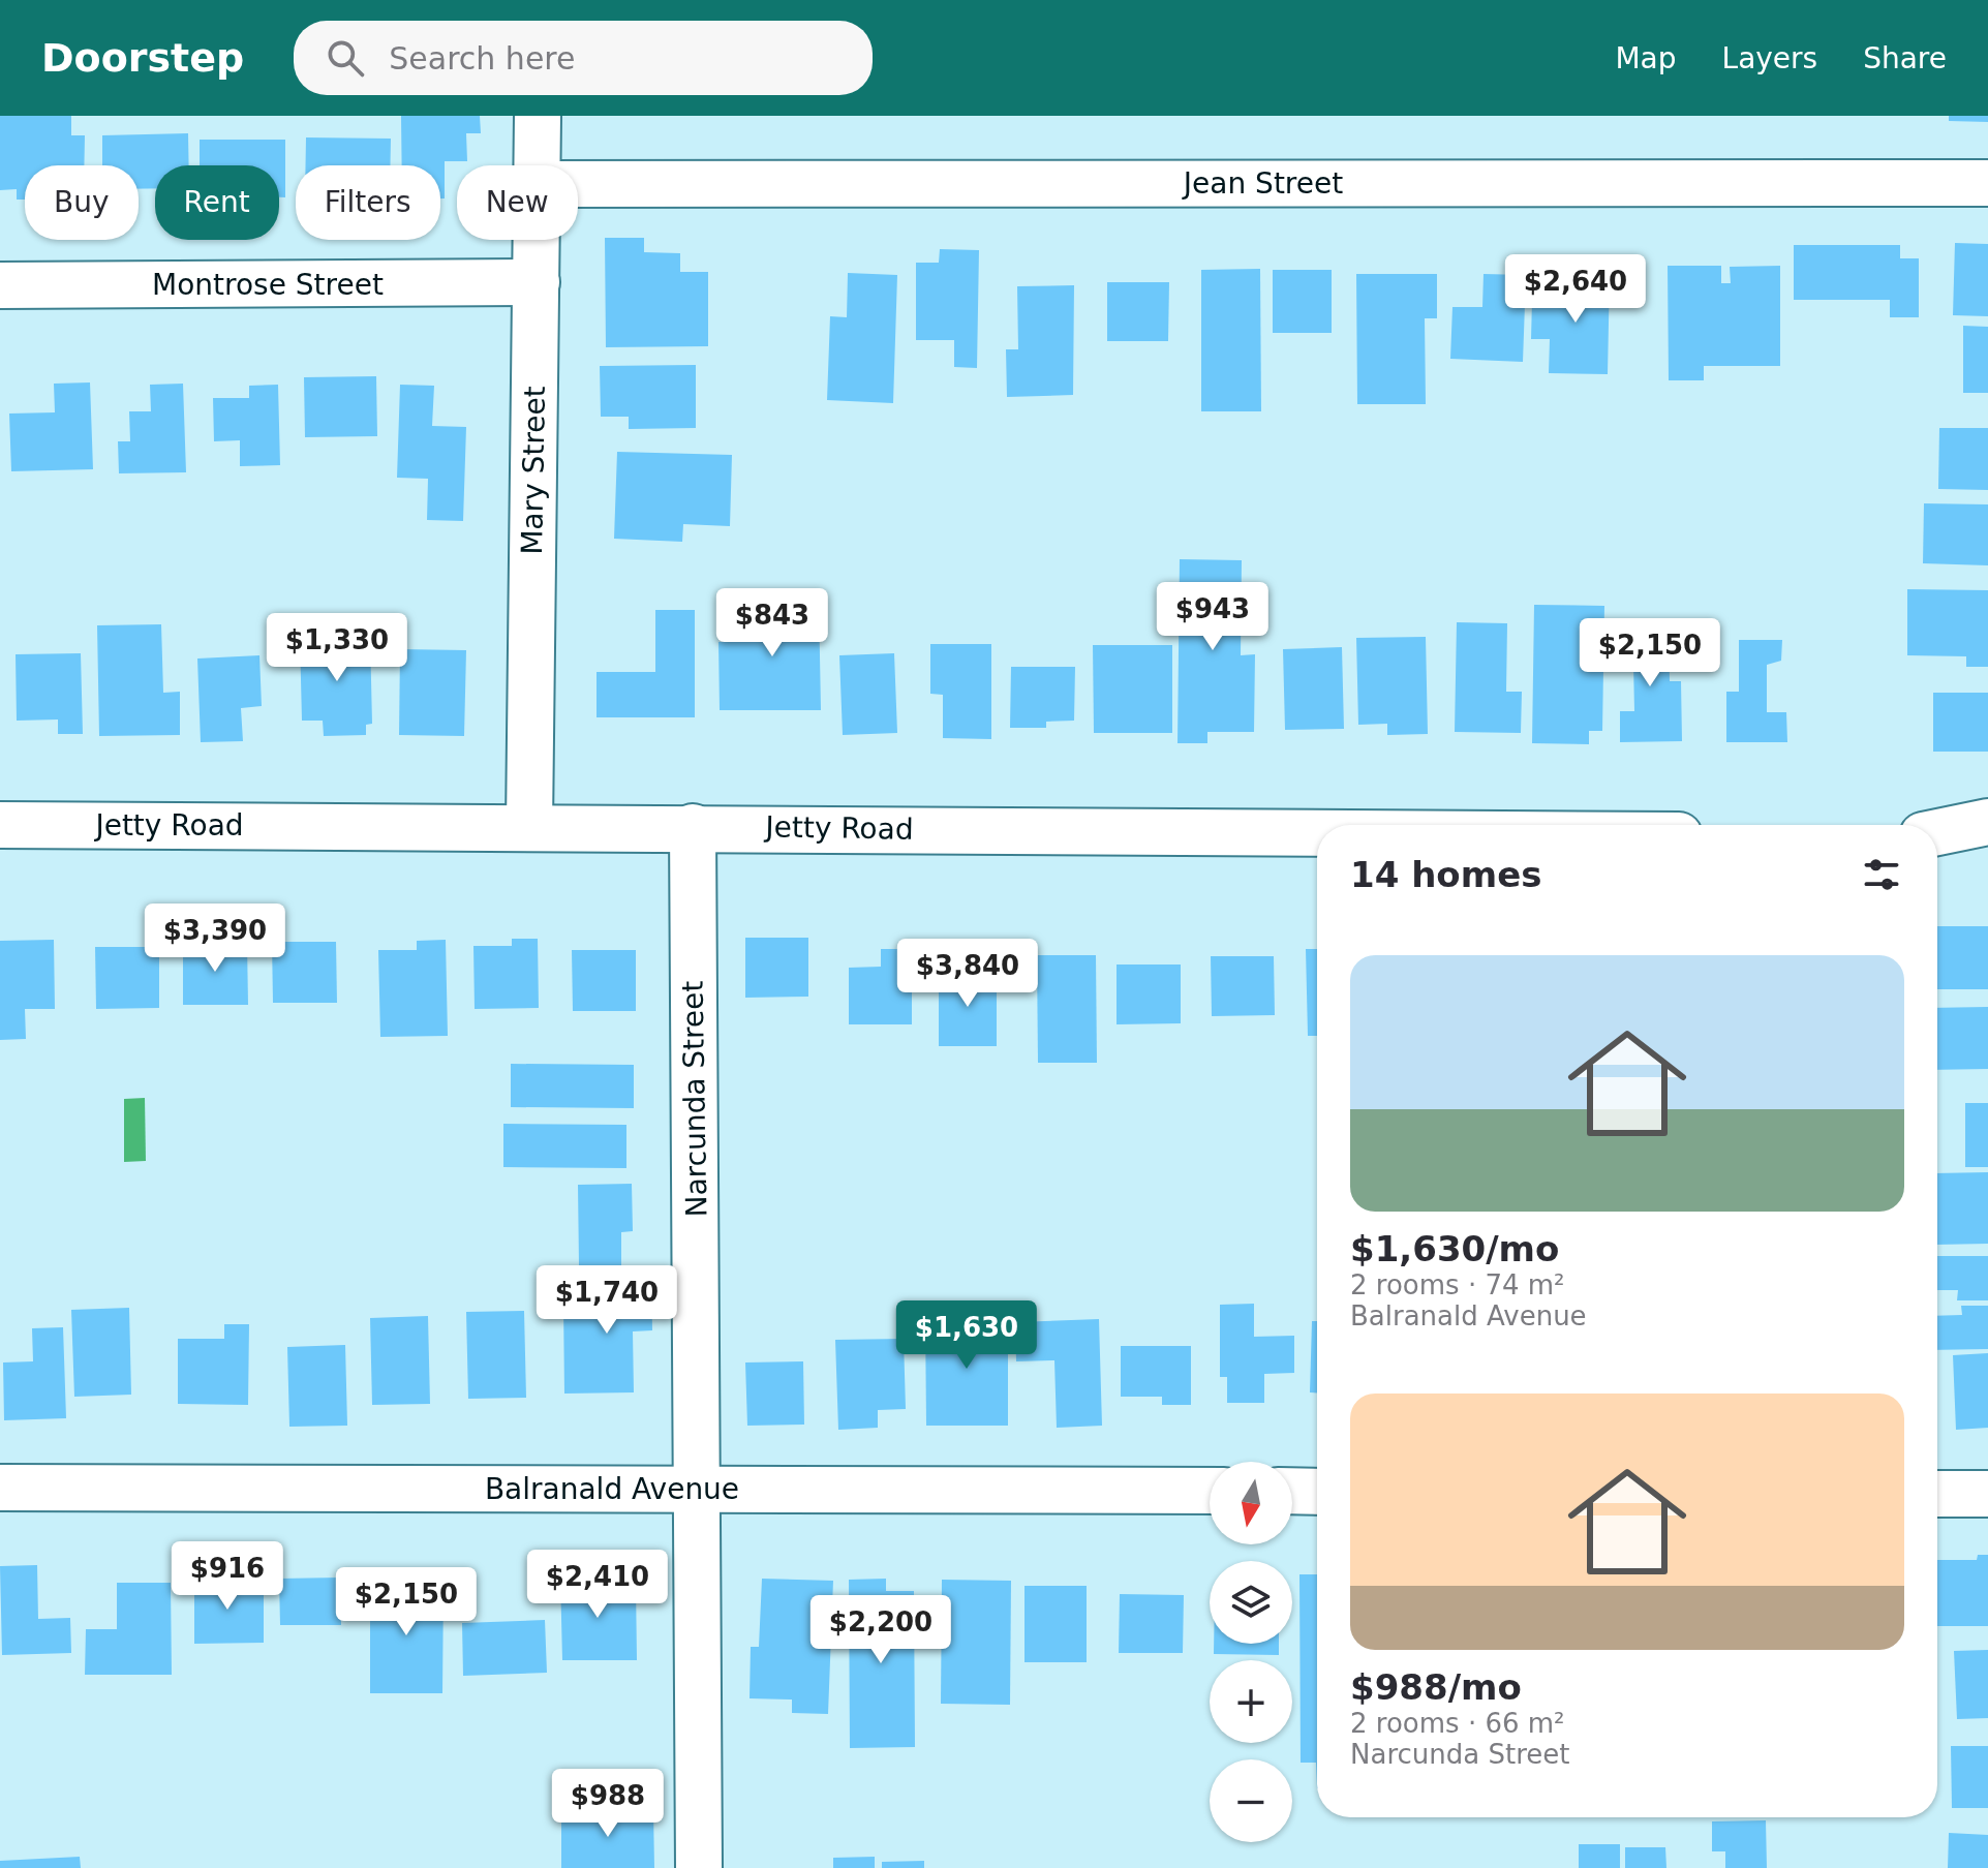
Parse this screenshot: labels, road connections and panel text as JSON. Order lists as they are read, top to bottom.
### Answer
{
  "streets": {
    "street": [
      "Jean Street",
      "Montrose Street",
      "Mary Street",
      "Jetty Road",
      "Narcunda Street",
      "Balranald Avenue"
    ]
  },
  "crossings": [
    ["Montrose Street", "Mary Street"],
    ["Mary Street", "Jetty Road"],
    ["Jetty Road", "Narcunda Street"],
    ["Narcunda Street", "Balranald Avenue"]
  ],
  "north": "bottom",
  "page": {
    "header": "Doorstep",
    "search": "Search here",
    "nav": ["Map", "Layers", "Share"],
    "chip": [
      "Buy",
      "Rent",
      "Filters",
      "New"
    ],
    "price": [
      "$2,640",
      "$943",
      "$843",
      "$1,330",
      "$2,150",
      "$3,390",
      "$3,840",
      "$1,740",
      "$1,630",
      "$916",
      "$2,410",
      "$2,150",
      "$2,200",
      "$988"
    ],
    "heading": "14 homes",
    "list": [
      {
        "name": "$1,630/mo",
        "note": "2 rooms · 74 m² · Balranald Avenue"
      },
      {
        "name": "$988/mo",
        "note": "2 rooms · 66 m² · Narcunda Street"
      }
    ],
    "map_buttons": ["+", "−"]
  }
}
